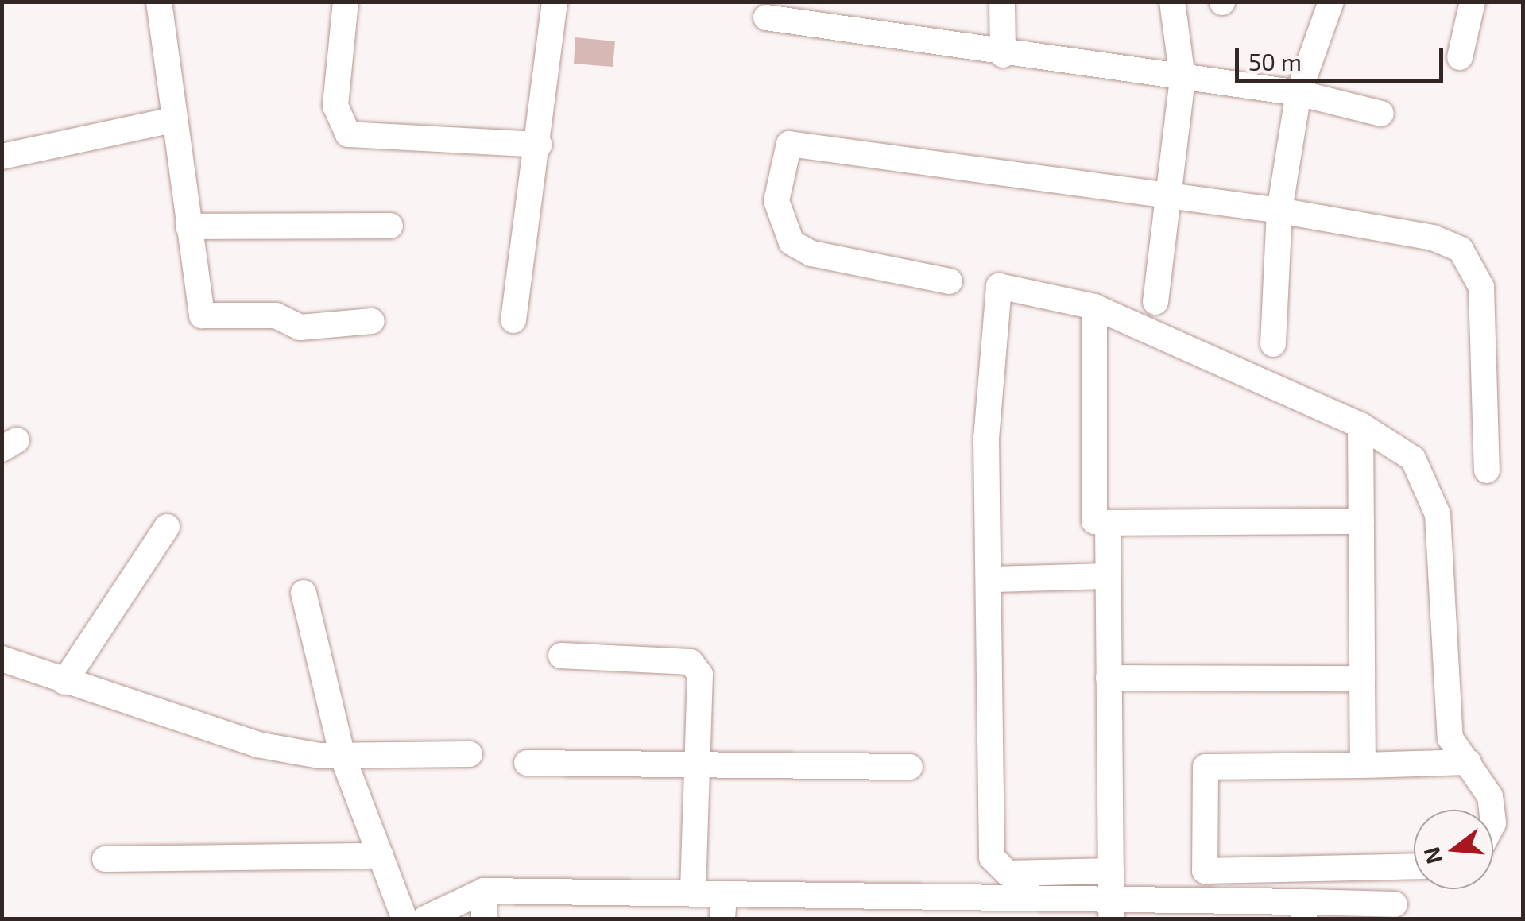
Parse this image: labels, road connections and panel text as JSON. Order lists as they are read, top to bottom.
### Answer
{
  "scale_bar": "50 m",
  "north": "left"
}
